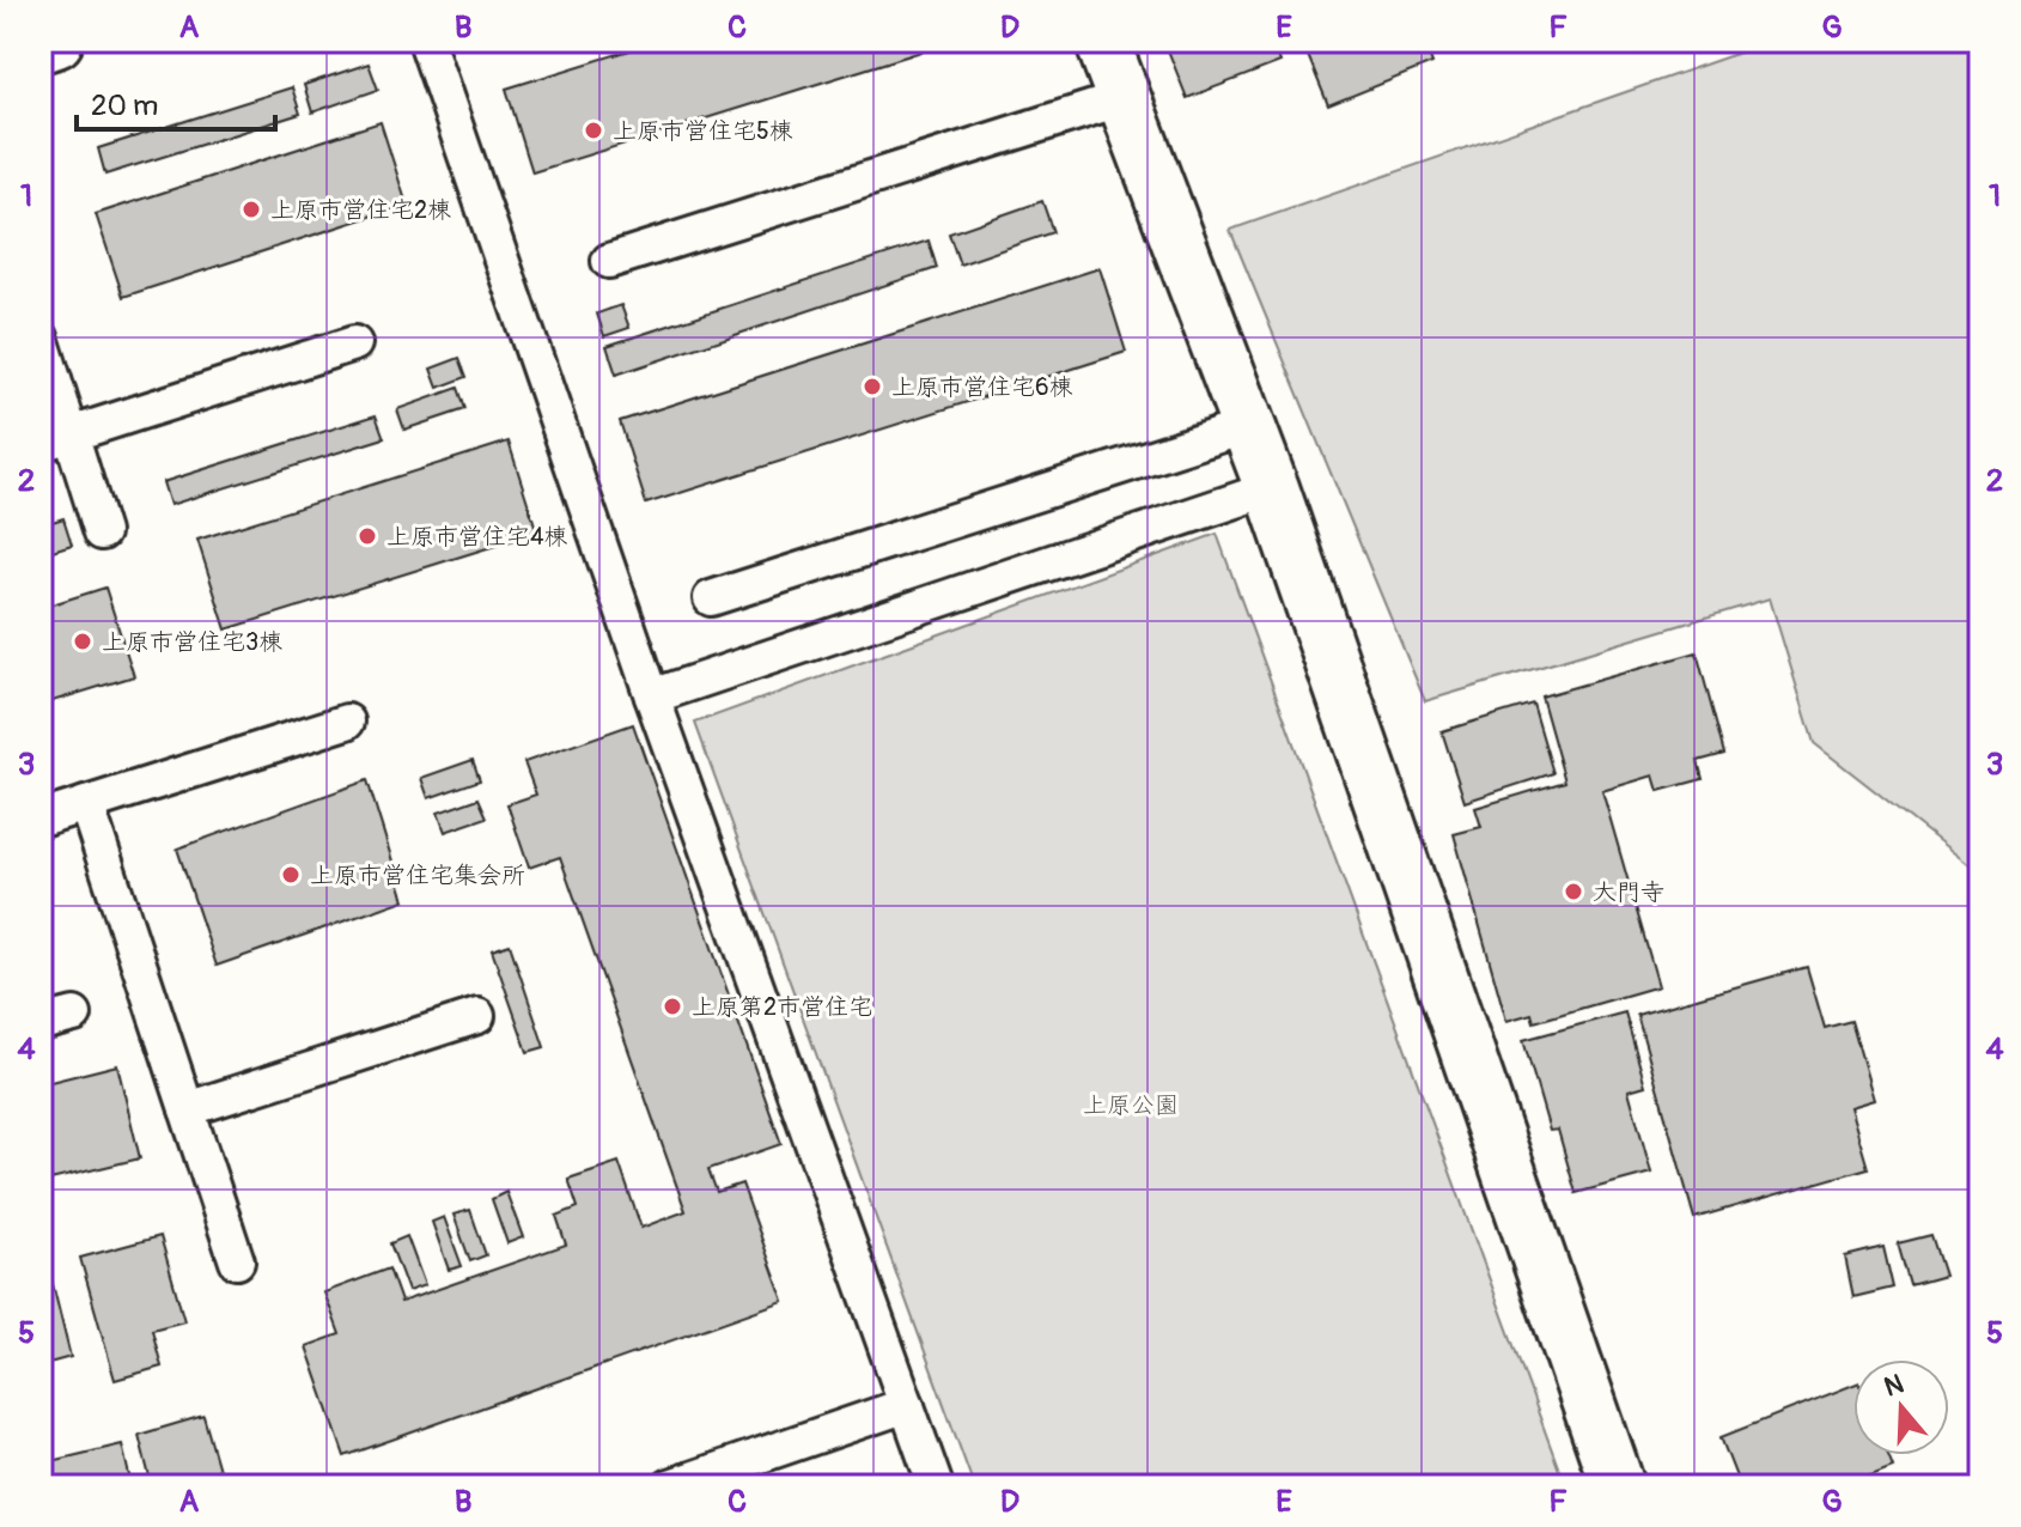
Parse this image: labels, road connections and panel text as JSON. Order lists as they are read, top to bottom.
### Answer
{
  "parks": ["上原公園"],
  "places": [
    "上原市営住宅5棟",
    "上原市営住宅2棟",
    "上原市営住宅6棟",
    "上原市営住宅4棟",
    "上原市営住宅3棟",
    "上原市営住宅集会所",
    "大門寺",
    "上原第2市営住宅"
  ],
  "scale_bar": "20 m",
  "north": "top",
  "grid": {
    "columns": [
      "A",
      "B",
      "C",
      "D",
      "E",
      "F",
      "G"
    ],
    "rows": [
      "1",
      "2",
      "3",
      "4",
      "5"
    ]
  }
}
